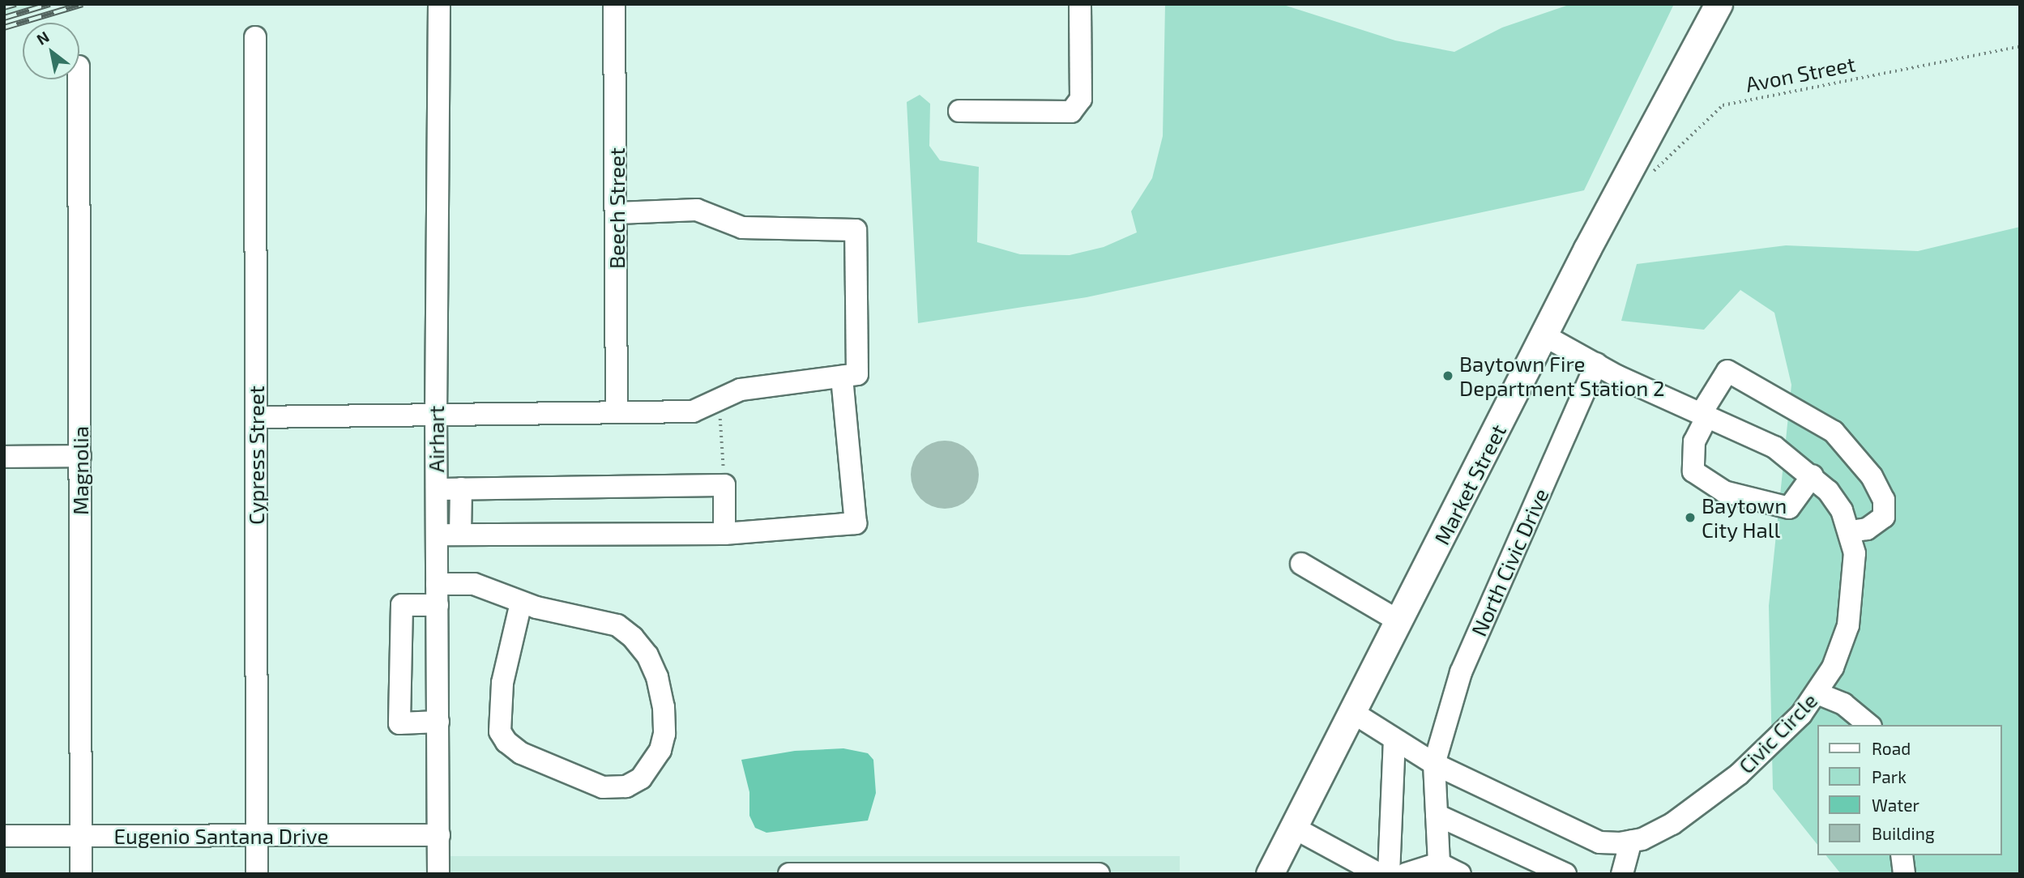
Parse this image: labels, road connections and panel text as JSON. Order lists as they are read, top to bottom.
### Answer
{
  "streets": {
    "main road": ["Market Street"],
    "street": [
      "Beech Street",
      "Airhart",
      "Cypress Street",
      "Magnolia",
      "North Civic Drive",
      "Civic Circle",
      "Eugenio Santana Drive"
    ],
    "path": ["Avon Street"]
  },
  "crossings": [
    ["Airhart", "Eugenio Santana Drive"],
    ["Cypress Street", "Eugenio Santana Drive"],
    ["Magnolia", "Eugenio Santana Drive"],
    ["Market Street", "Civic Circle"],
    ["North Civic Drive", "Civic Circle"]
  ],
  "places": ["Baytown Fire Department Station 2", "Baytown City Hall"],
  "legend": [
    "Road",
    "Park",
    "Water",
    "Building"
  ],
  "north": "top left"
}
